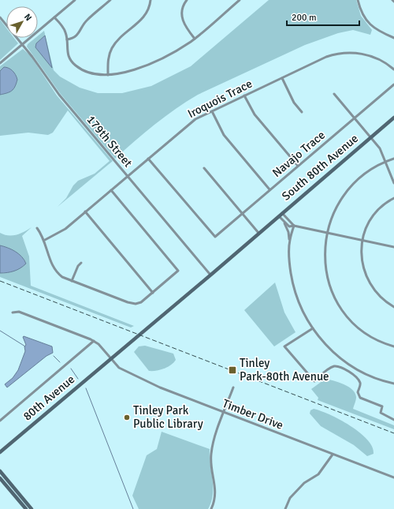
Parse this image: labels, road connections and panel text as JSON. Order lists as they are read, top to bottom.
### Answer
{
  "streets": {
    "street": [
      "Iroquois Trace",
      "179th Street",
      "Navajo Trace",
      "South 80th Avenue",
      "80th Avenue",
      "Timber Drive"
    ]
  },
  "crossings": [
    ["Iroquois Trace", "179th Street"],
    ["Iroquois Trace", "Navajo Trace"],
    ["179th Street", "South 80th Avenue"],
    ["South 80th Avenue", "80th Avenue"],
    ["South 80th Avenue", "Timber Drive"],
    ["80th Avenue", "Timber Drive"]
  ],
  "places": {
    "transit": ["Tinley Park-80th Avenue"],
    "other": ["Tinley Park Public Library"]
  },
  "scale_bar": "200 m",
  "north": "top right"
}
